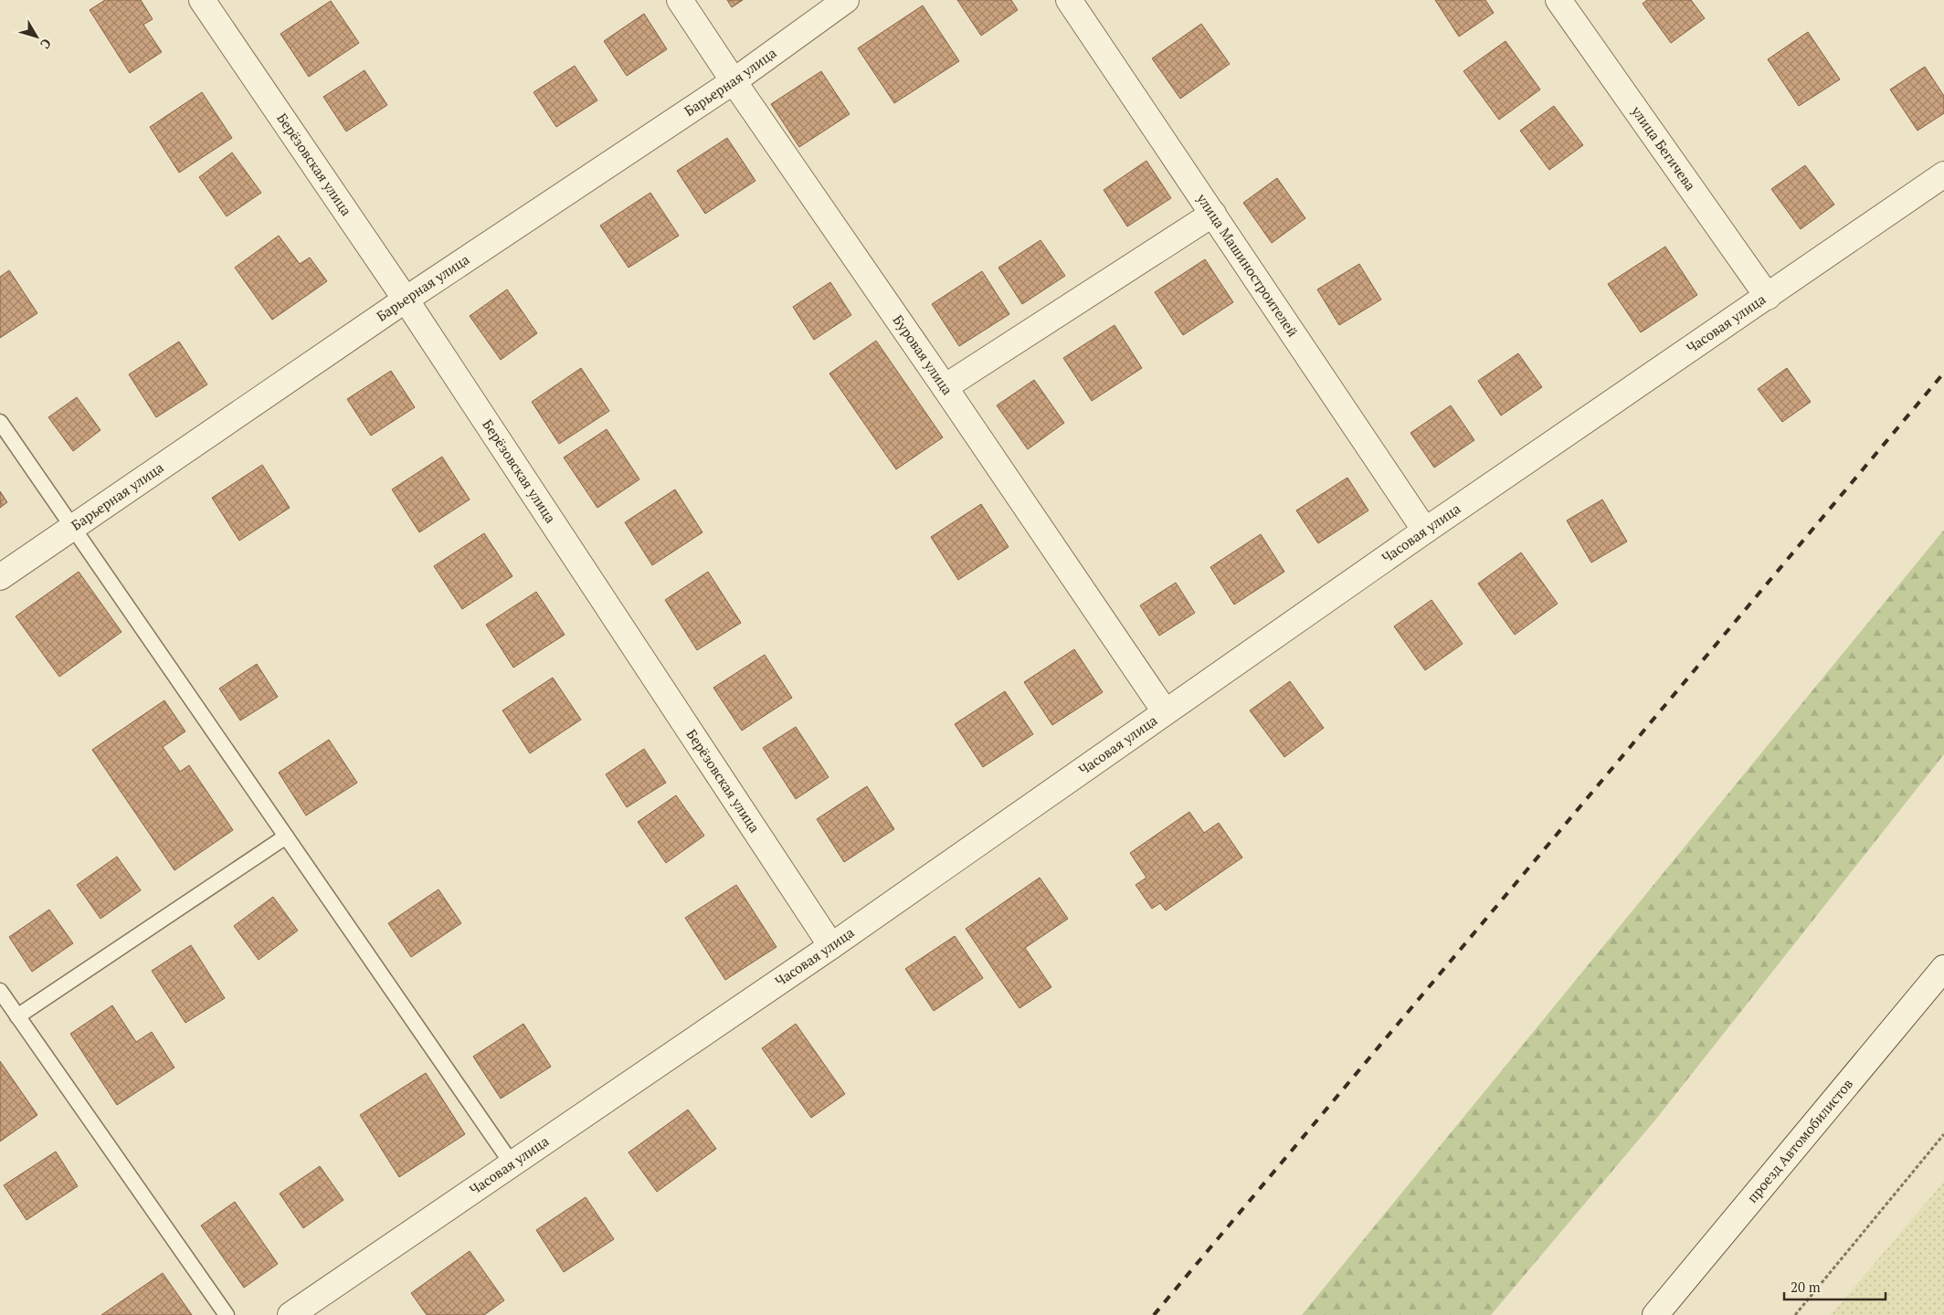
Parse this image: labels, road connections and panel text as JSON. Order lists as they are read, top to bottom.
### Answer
{
  "streets": {
    "street": [
      "Барьерная улица",
      "улица Бегичева",
      "Берёзовская улица",
      "улица Машиностроителей",
      "Часовая улица",
      "Буровая улица",
      "проезд Автомобилистов"
    ]
  },
  "crossings": [
    ["Барьерная улица", "Берёзовская улица"],
    ["Барьерная улица", "Буровая улица"],
    ["улица Бегичева", "Часовая улица"],
    ["Берёзовская улица", "Часовая улица"],
    ["улица Машиностроителей", "Часовая улица"],
    ["Часовая улица", "Буровая улица"]
  ],
  "scale_bar": "20 m",
  "north": "bottom right"
}
